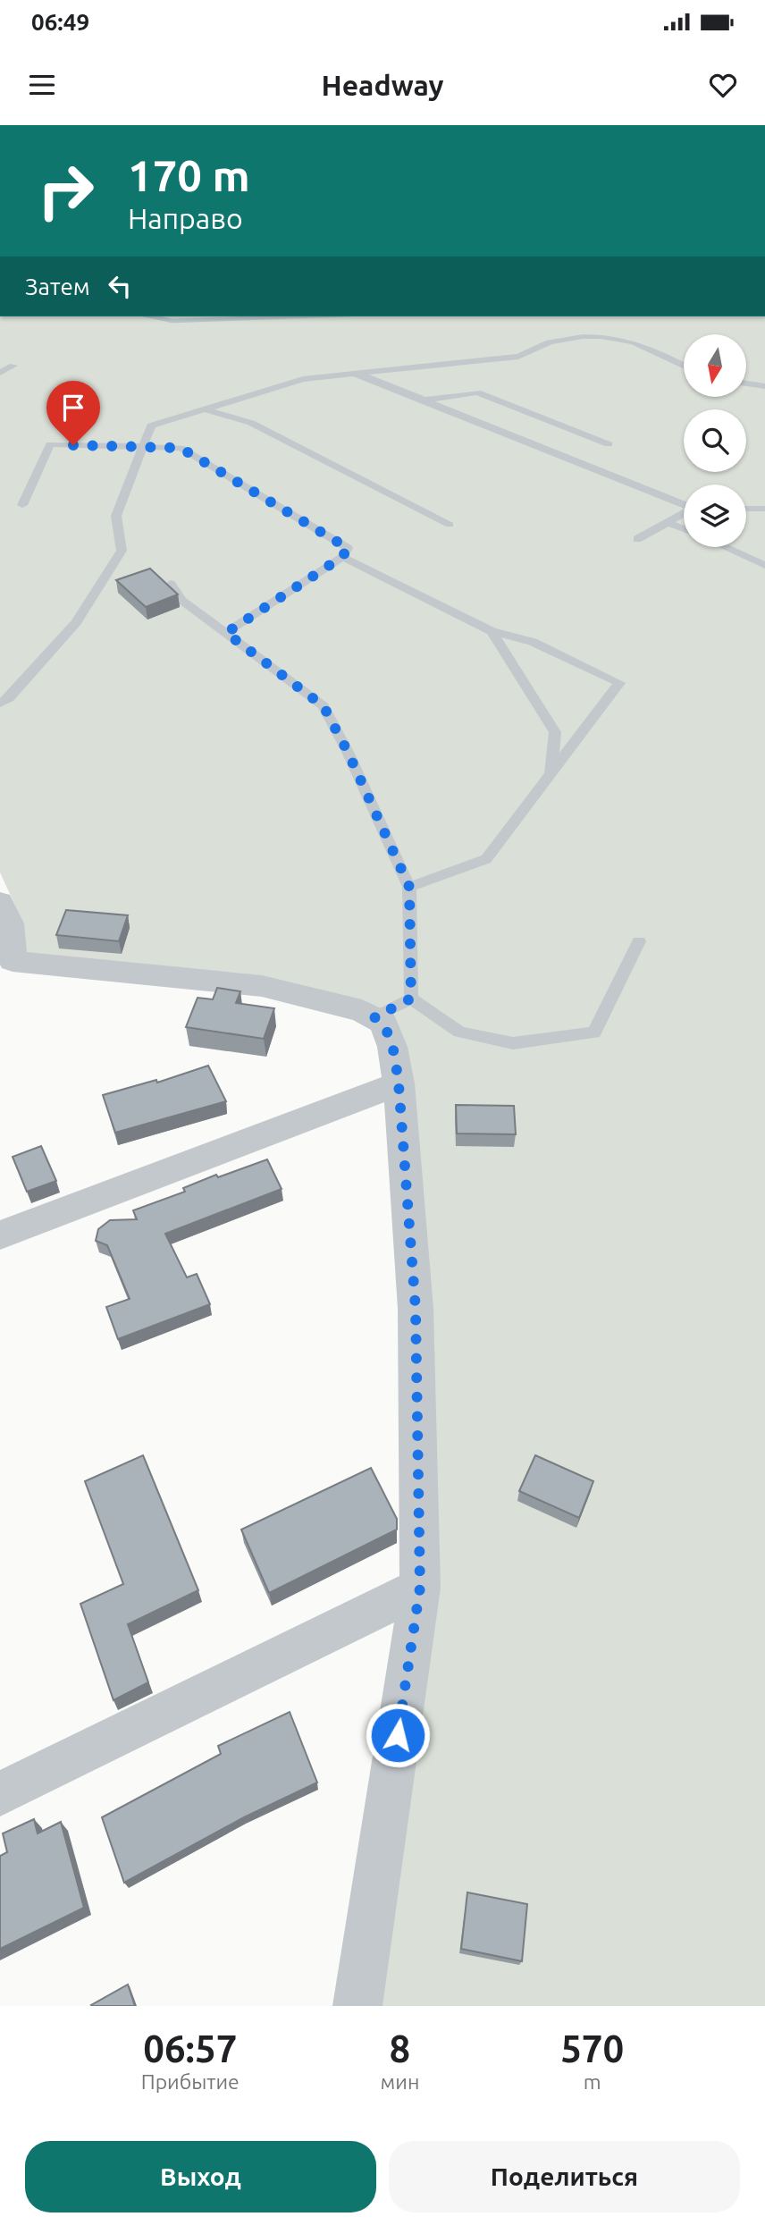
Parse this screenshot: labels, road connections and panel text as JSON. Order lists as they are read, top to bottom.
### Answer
{
  "north": "bottom",
  "page": {
    "status": "06:49",
    "header": "Headway",
    "turn": ["170 m", "Направо"],
    "then": "Затем",
    "eta": [
      "06:57",
      "Прибытие",
      "8",
      "мин",
      "570",
      "m"
    ],
    "buttons": ["Выход", "Поделиться"]
  }
}
